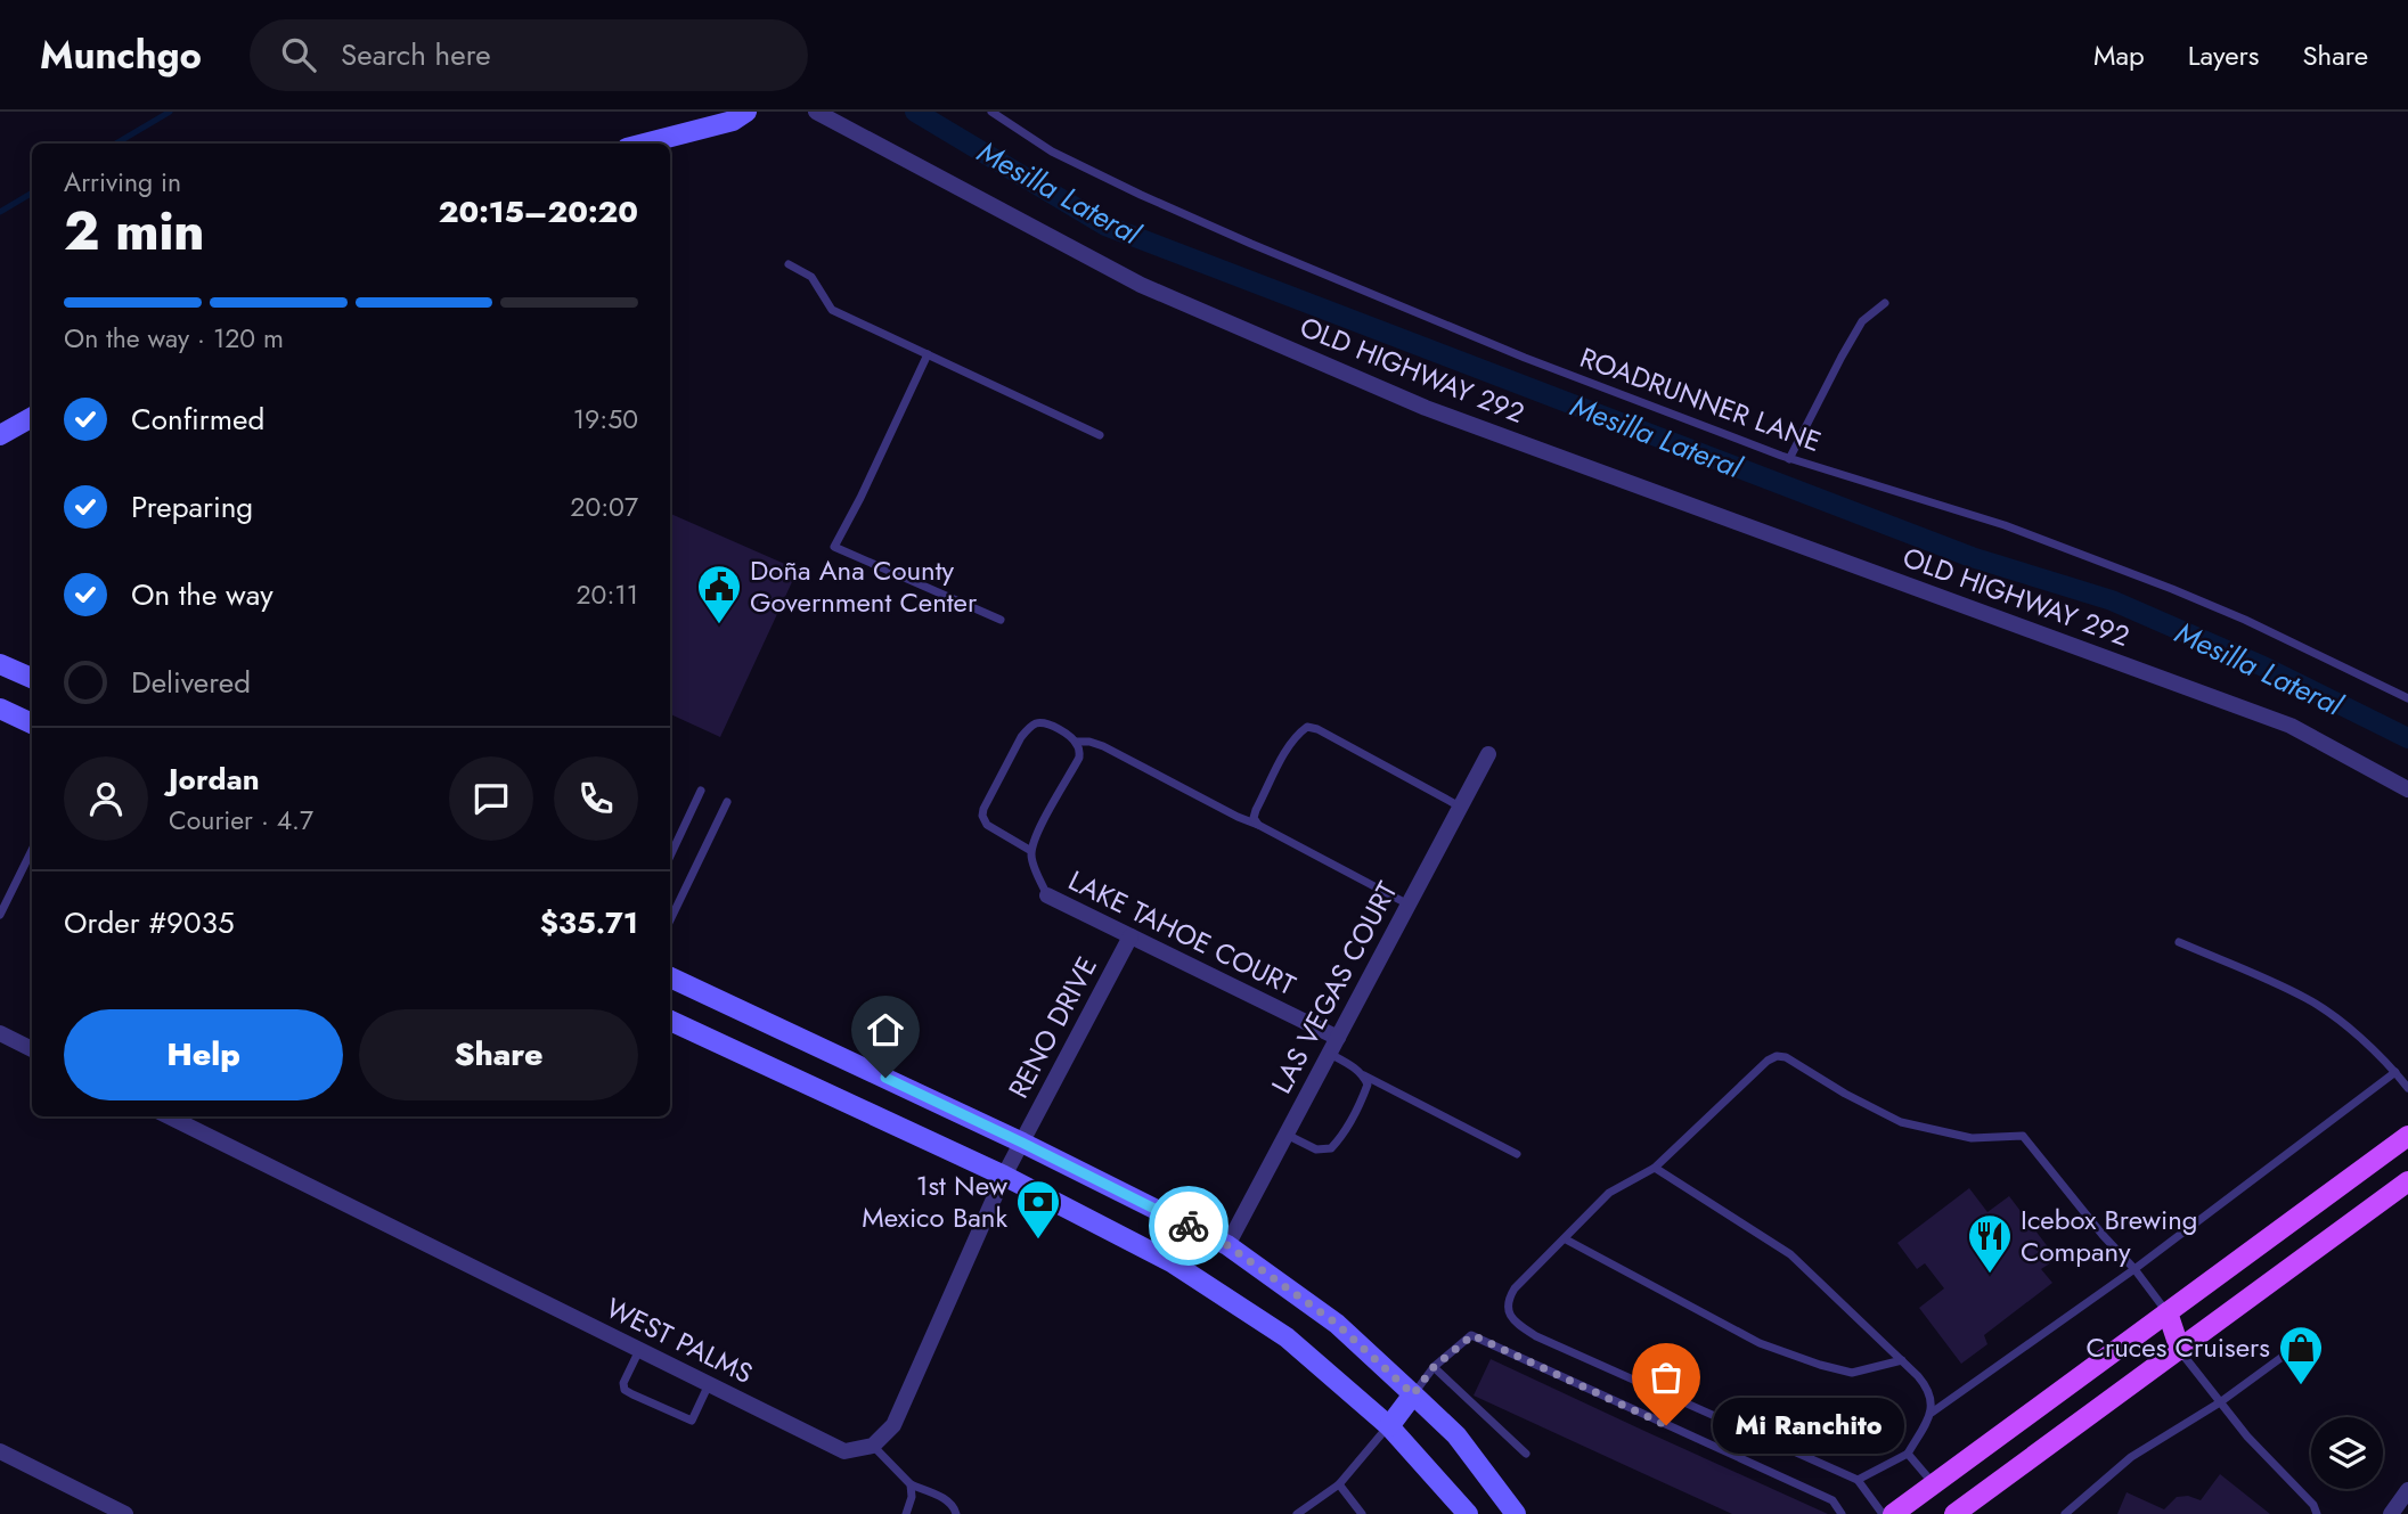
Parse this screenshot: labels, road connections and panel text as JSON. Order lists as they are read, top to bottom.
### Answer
{
  "streets": {
    "street": [
      "OLD HIGHWAY 292",
      "LAKE TAHOE COURT",
      "LAS VEGAS COURT",
      "RENO DRIVE",
      "WEST PALMS"
    ],
    "lane": ["ROADRUNNER LANE"]
  },
  "crossings": [
    ["LAKE TAHOE COURT", "LAS VEGAS COURT"],
    ["LAKE TAHOE COURT", "RENO DRIVE"]
  ],
  "water": ["Mesilla Lateral"],
  "places": {
    "public building": ["Doña Ana County Government Center"],
    "bank": ["1st New Mexico Bank"],
    "restaurant": ["Icebox Brewing Company"],
    "shop": ["Cruces Cruisers"],
    "other": ["Mi Ranchito"]
  },
  "page": {
    "header": "Munchgo",
    "search": "Search here",
    "nav": ["Map", "Layers", "Share"],
    "heading": ["2 min", "Arriving in", "20:15–20:20"],
    "panel": [
      "Jordan",
      "Courier · 4.7",
      "Order #9035",
      "$35.71"
    ],
    "bar": "On the way · 120 m",
    "list": [
      ["Confirmed", "19:50"],
      ["Preparing", "20:07"],
      ["On the way", "20:11"],
      "Delivered"
    ],
    "buttons": ["Help", "Share"],
    "bubble": "Mi Ranchito"
  }
}
